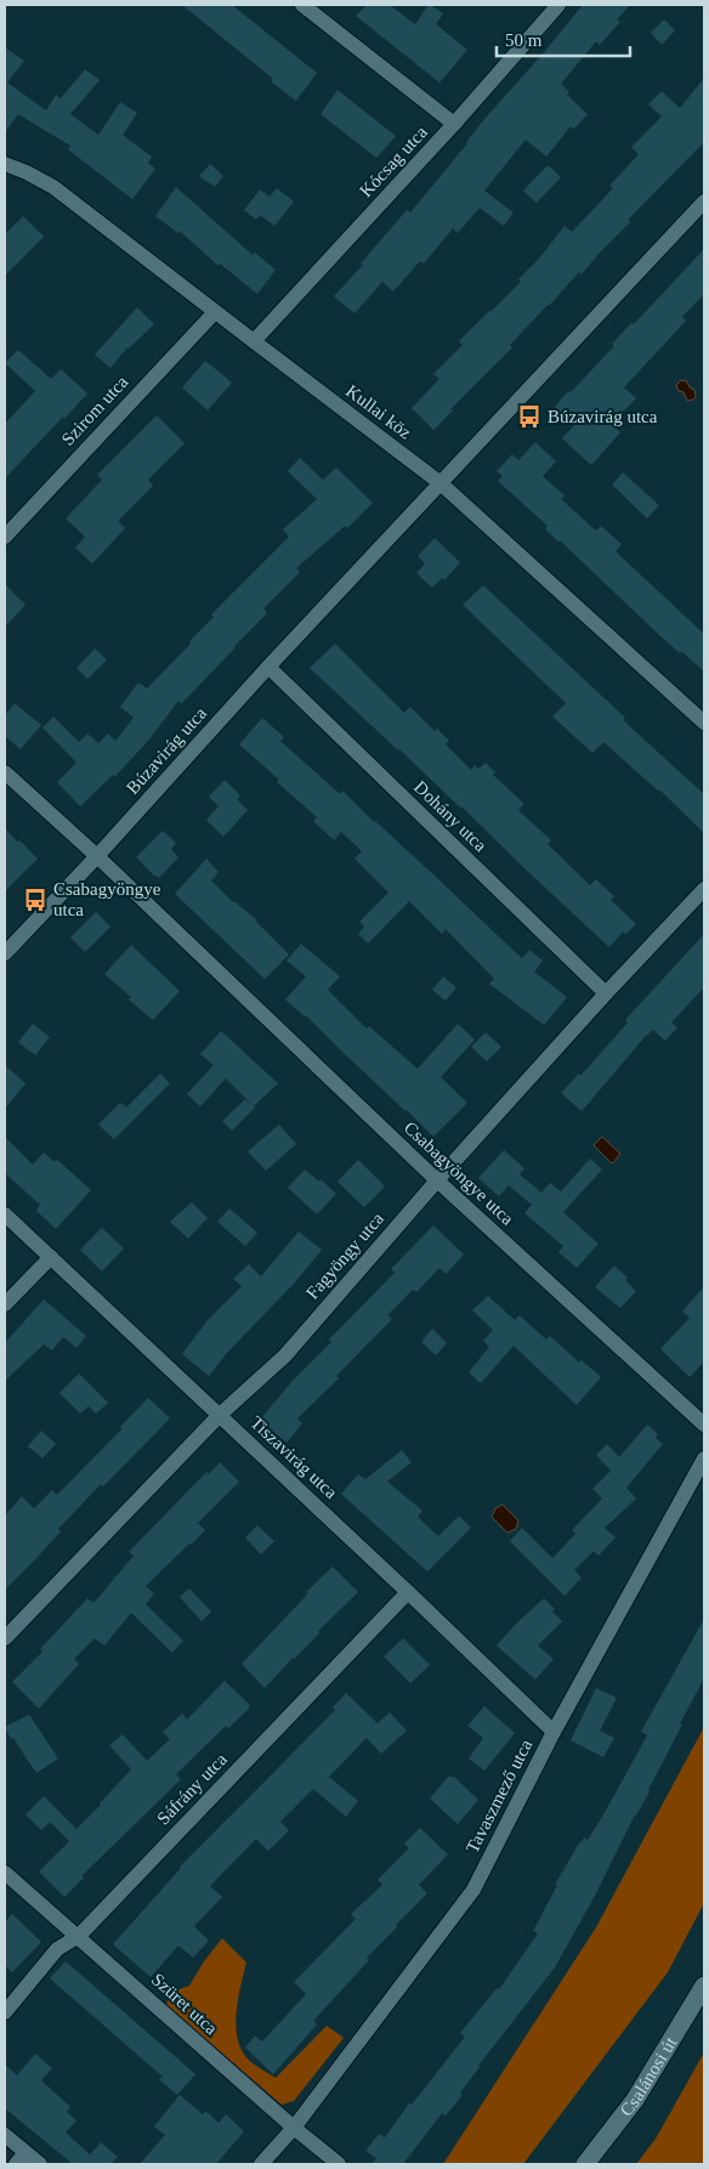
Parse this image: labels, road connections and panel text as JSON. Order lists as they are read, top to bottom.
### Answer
{
  "streets": {
    "street": [
      "Kócsag utca",
      "Szirom utca",
      "Kullai köz",
      "Búzavirág utca",
      "Dohány utca",
      "Csabagyöngye utca",
      "Fagyöngy utca",
      "Tiszavirág utca",
      "Sáfrány utca",
      "Tavaszmező utca",
      "Szüret utca",
      "Csalánosi út"
    ]
  },
  "crossings": [
    ["Kócsag utca", "Kullai köz"],
    ["Szirom utca", "Kullai köz"],
    ["Kullai köz", "Búzavirág utca"],
    ["Búzavirág utca", "Dohány utca"],
    ["Búzavirág utca", "Csabagyöngye utca"],
    ["Dohány utca", "Fagyöngy utca"],
    ["Csabagyöngye utca", "Fagyöngy utca"],
    ["Fagyöngy utca", "Tiszavirág utca"],
    ["Tiszavirág utca", "Sáfrány utca"],
    ["Tiszavirág utca", "Tavaszmező utca"],
    ["Sáfrány utca", "Szüret utca"],
    ["Tavaszmező utca", "Szüret utca"]
  ],
  "places": {
    "bus stop": ["Búzavirág utca", "Csabagyöngye utca"]
  },
  "scale_bar": "50 m"
}
